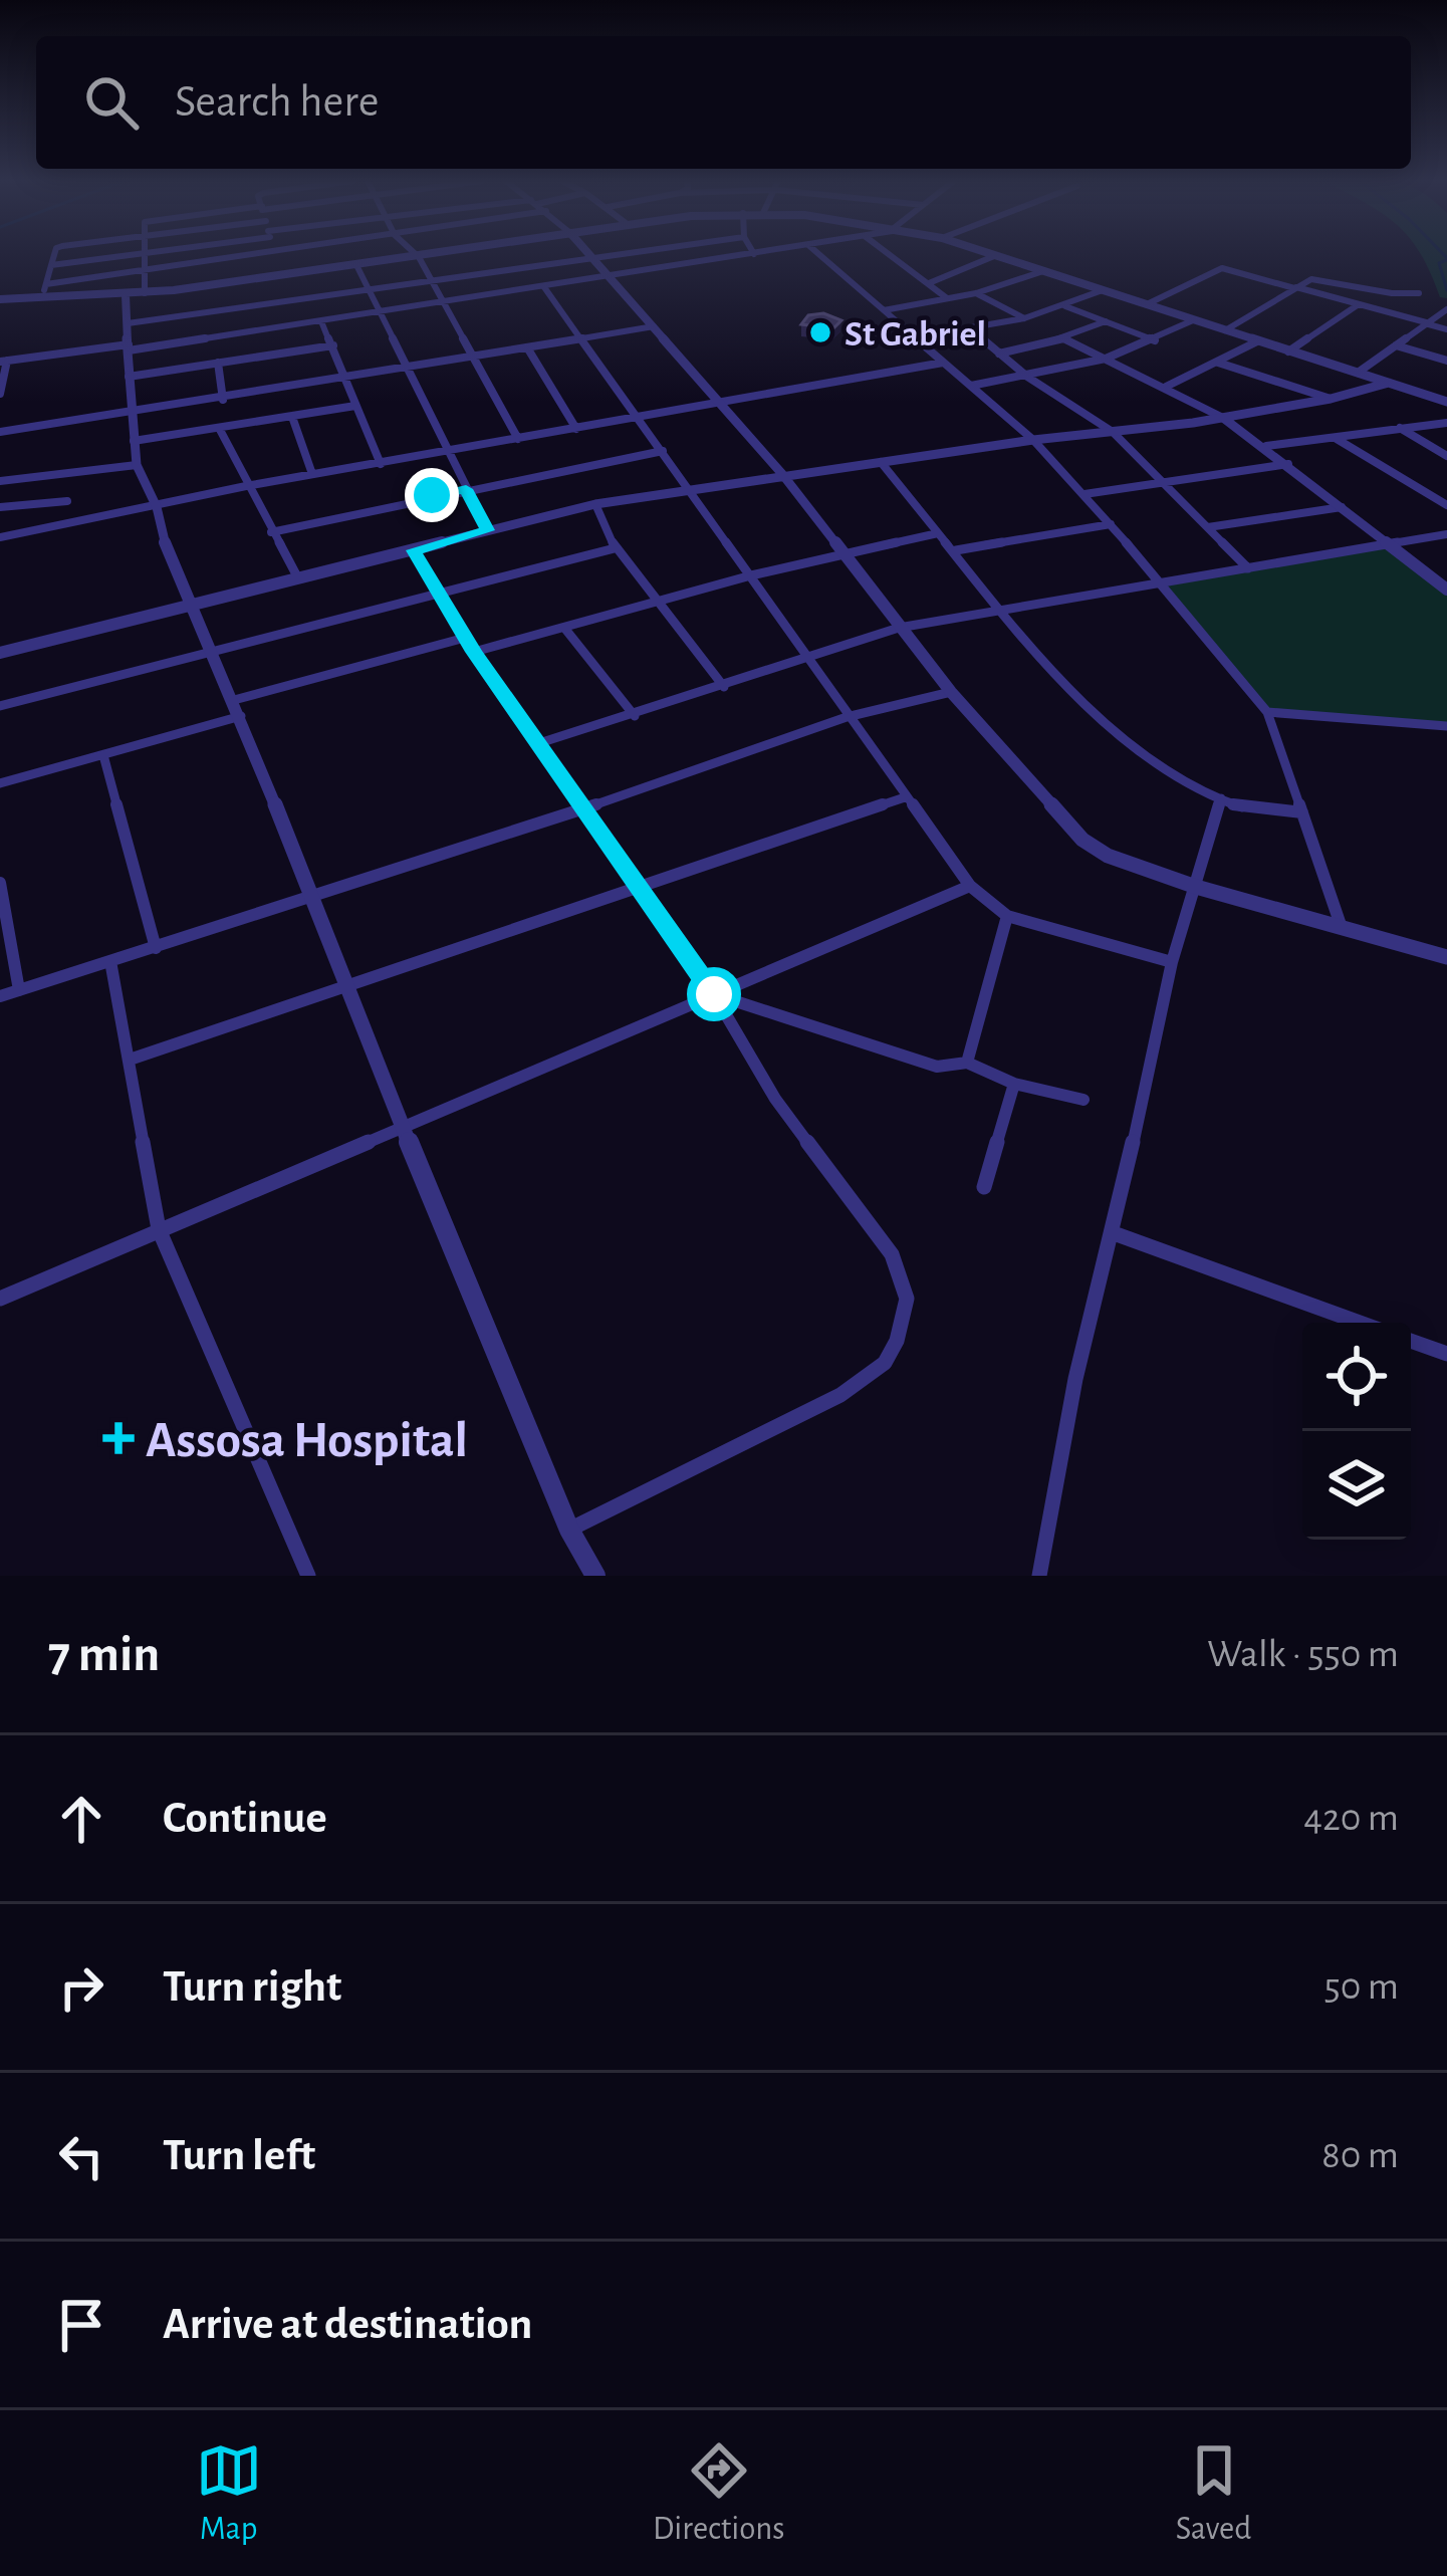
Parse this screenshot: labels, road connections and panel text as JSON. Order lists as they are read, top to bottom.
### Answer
{
  "places": {
    "other": ["St Gabriel"],
    "health": ["Assosa Hospital"]
  },
  "page": {
    "search": "Search here",
    "heading": ["7 min", "Walk · 550 m"],
    "list": [
      ["Continue", "420 m"],
      ["Turn right", "50 m"],
      ["Turn left", "80 m"],
      "Arrive at destination"
    ],
    "nav": ["Map", "Directions", "Saved"]
  }
}
